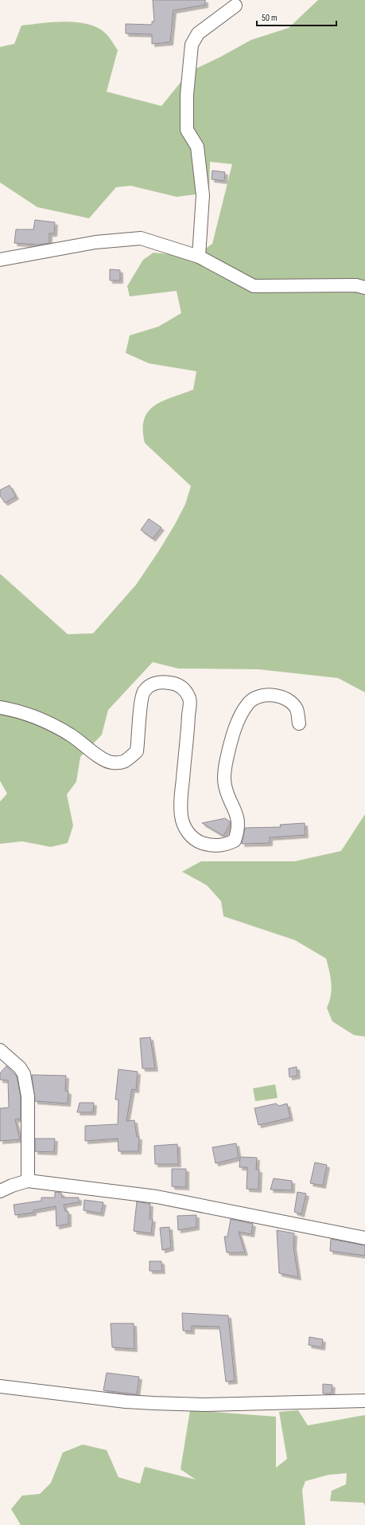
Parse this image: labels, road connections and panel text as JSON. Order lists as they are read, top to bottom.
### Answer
{
  "scale_bar": "50 m"
}
